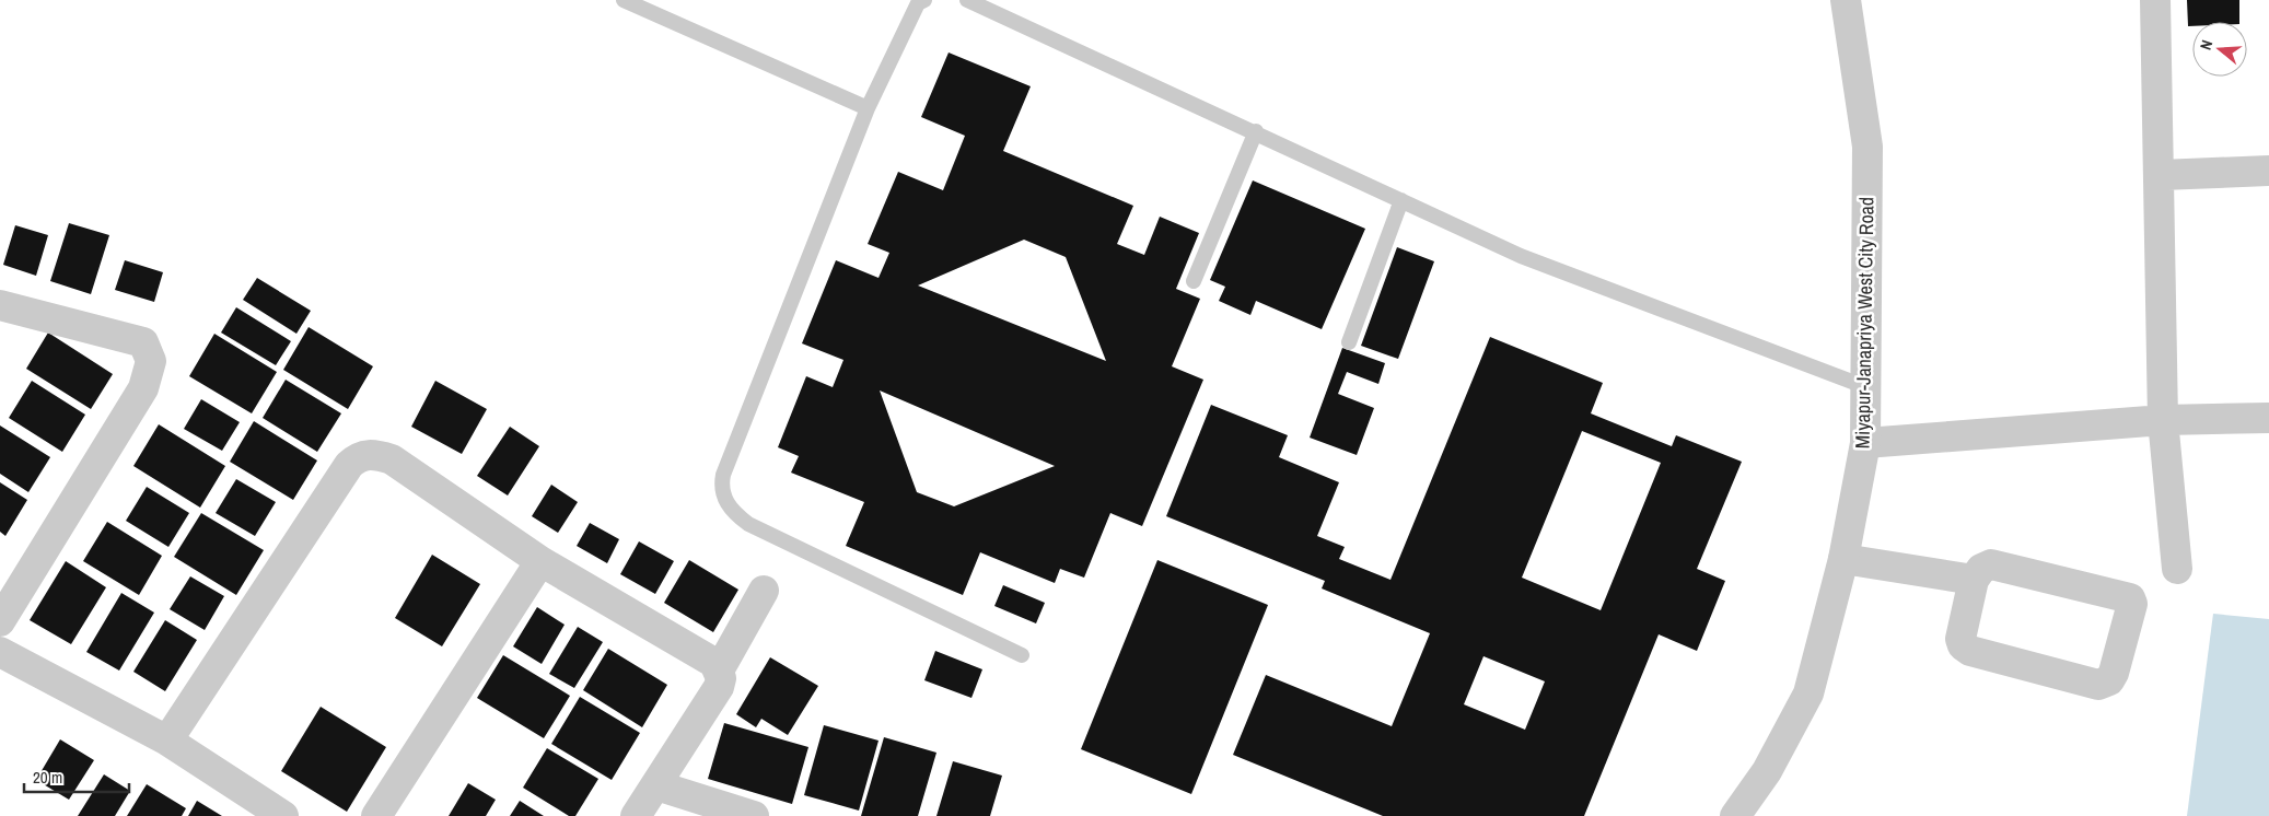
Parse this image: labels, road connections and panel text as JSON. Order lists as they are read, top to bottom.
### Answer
{
  "streets": {
    "street": ["Miyapur-Janapriya West City Road"]
  },
  "scale_bar": "20 m",
  "north": "left"
}
